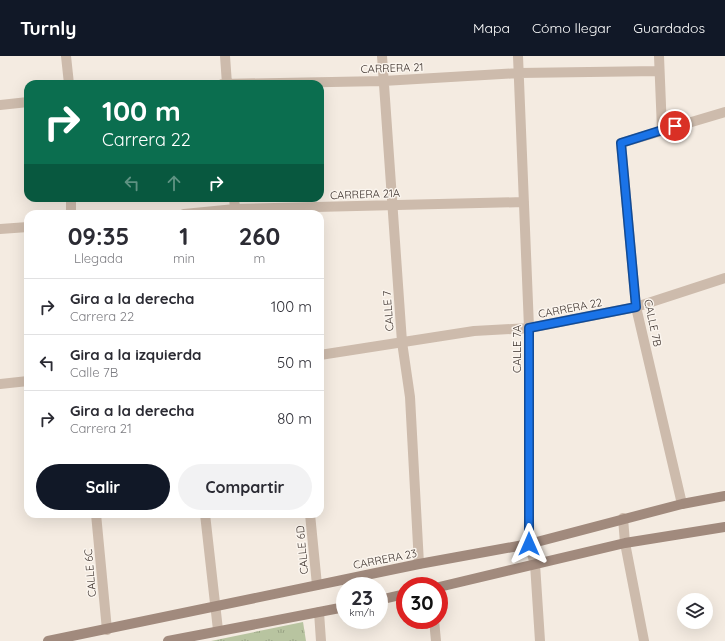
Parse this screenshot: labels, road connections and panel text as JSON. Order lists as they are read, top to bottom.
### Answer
{
  "streets": {
    "main road": ["CARRERA 23"],
    "street": [
      "CARRERA 21",
      "CARRERA 21A",
      "CARRERA 22",
      "CALLE 7",
      "CALLE 7B",
      "CALLE 7A",
      "CALLE 6D",
      "CALLE 6C"
    ]
  },
  "crossings": [
    ["CARRERA 21", "CALLE 7"],
    ["CARRERA 21", "CALLE 7A"],
    ["CARRERA 21A", "CALLE 7"],
    ["CARRERA 21A", "CALLE 7A"],
    ["CARRERA 22", "CALLE 7"],
    ["CARRERA 22", "CALLE 7B"],
    ["CARRERA 22", "CALLE 7A"],
    ["CALLE 7", "CARRERA 23"],
    ["CALLE 7B", "CARRERA 23"],
    ["CALLE 7A", "CARRERA 23"],
    ["CALLE 6D", "CARRERA 23"],
    ["CARRERA 23", "CALLE 6C"]
  ],
  "page": {
    "header": "Turnly",
    "nav": ["Mapa", "Cómo llegar", "Guardados"],
    "turn": ["100 m", "Carrera 22"],
    "eta": [
      "09:35",
      "Llegada",
      "1",
      "min",
      "260",
      "m"
    ],
    "list": [
      {
        "name": "Gira a la derecha",
        "note": "Carrera 22",
        "value": "100 m"
      },
      {
        "name": "Gira a la izquierda",
        "note": "Calle 7B",
        "value": "50 m"
      },
      {
        "name": "Gira a la derecha",
        "note": "Carrera 21",
        "value": "80 m"
      }
    ],
    "buttons": ["Salir", "Compartir"],
    "speed": "23 km/h",
    "limit": "30"
  }
}
